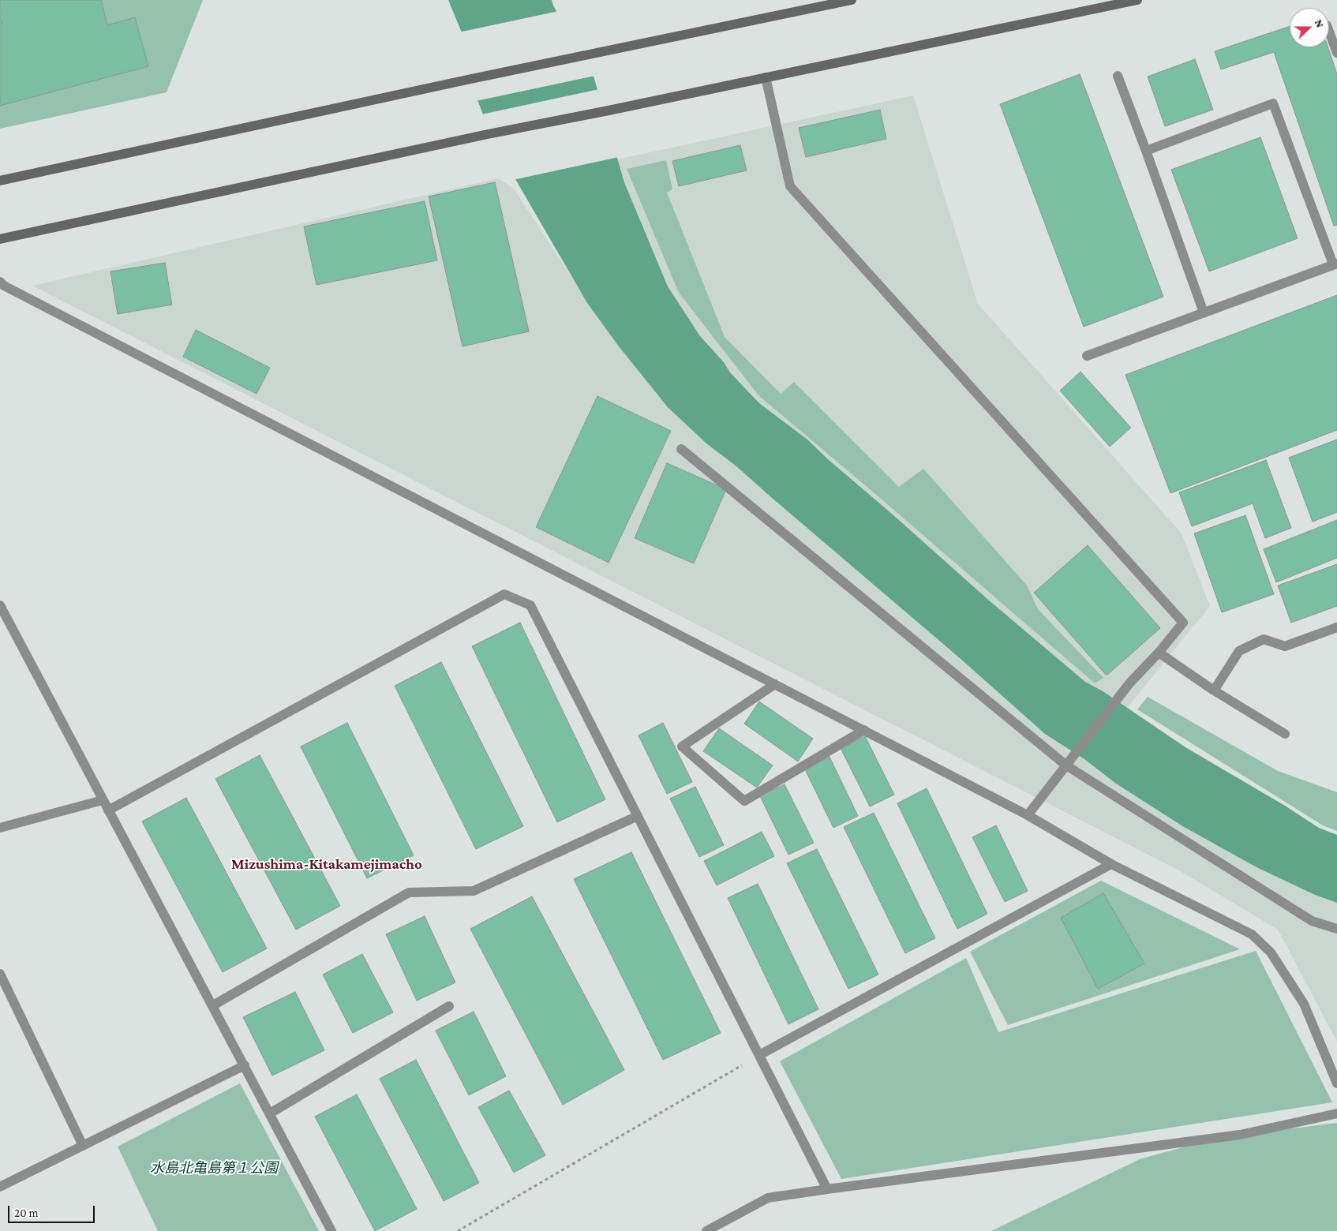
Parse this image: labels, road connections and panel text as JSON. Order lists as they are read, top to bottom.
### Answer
{
  "districts": ["Mizushima-Kitakamejimacho"],
  "parks": ["水島北亀島第１公園"],
  "scale_bar": "20 m",
  "north": "right"
}
